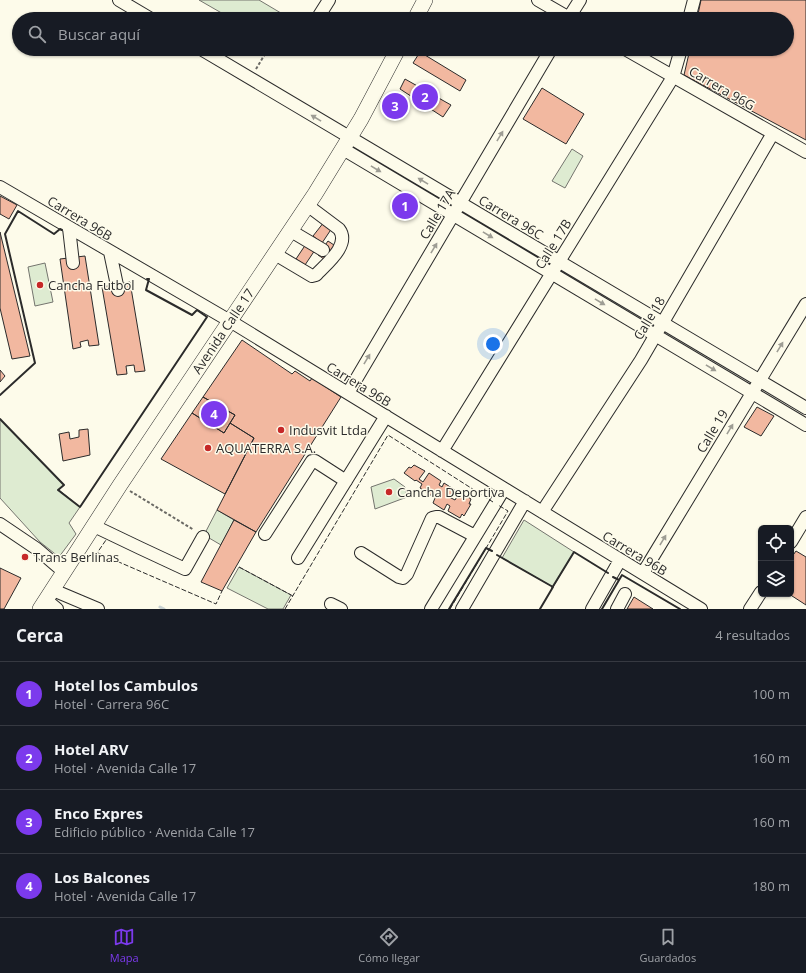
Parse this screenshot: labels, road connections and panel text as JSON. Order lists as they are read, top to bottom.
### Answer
{
  "streets": {
    "main road": ["Avenida Calle 17"],
    "street": [
      "Carrera 96G",
      "Calle 17A",
      "Carrera 96C",
      "Carrera 96B",
      "Calle 17B",
      "Calle 18",
      "Calle 19"
    ]
  },
  "crossings": [
    ["Carrera 96G", "Calle 17B"],
    ["Carrera 96G", "Calle 18"],
    ["Calle 17A", "Carrera 96C"],
    ["Calle 17A", "Carrera 96B"],
    ["Carrera 96C", "Calle 17B"],
    ["Carrera 96C", "Calle 18"],
    ["Carrera 96C", "Avenida Calle 17"],
    ["Carrera 96C", "Calle 19"],
    ["Carrera 96B", "Calle 17B"],
    ["Carrera 96B", "Calle 18"],
    ["Carrera 96B", "Avenida Calle 17"],
    ["Carrera 96B", "Calle 19"]
  ],
  "one_way": ["Calle 17A", "Calle 19"],
  "places": [
    "Cancha Futbol",
    "Indusvit Ltda",
    "AQUATERRA S.A.",
    "Cancha Deportiva",
    "Trans Berlinas"
  ],
  "page": {
    "search": "Buscar aquí",
    "pins": [
      "2",
      "3",
      "1",
      "4"
    ],
    "heading": ["Cerca", "4 resultados"],
    "list": [
      {
        "mark": "1",
        "name": "Hotel los Cambulos",
        "note": "Hotel · Carrera 96C",
        "value": "100 m"
      },
      {
        "mark": "2",
        "name": "Hotel ARV",
        "note": "Hotel · Avenida Calle 17",
        "value": "160 m"
      },
      {
        "mark": "3",
        "name": "Enco Expres",
        "note": "Edificio público · Avenida Calle 17",
        "value": "160 m"
      },
      {
        "mark": "4",
        "name": "Los Balcones",
        "note": "Hotel · Avenida Calle 17",
        "value": "180 m"
      }
    ],
    "nav": ["Mapa", "Cómo llegar", "Guardados"]
  }
}
